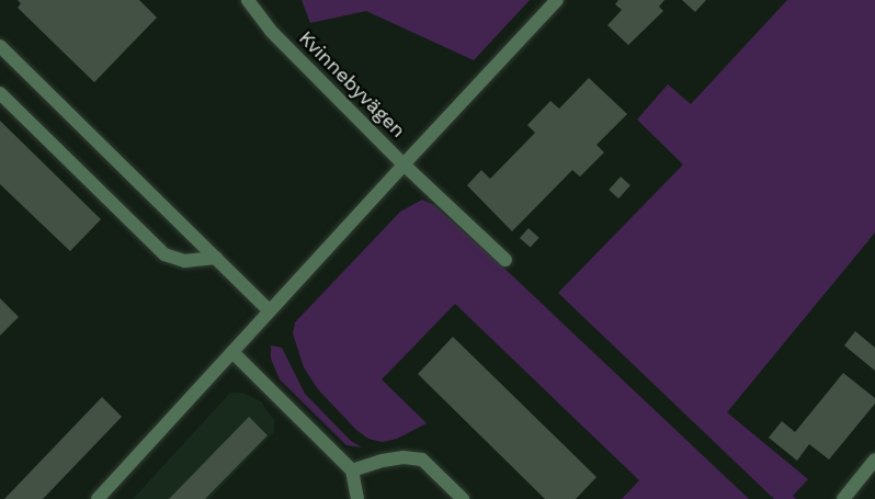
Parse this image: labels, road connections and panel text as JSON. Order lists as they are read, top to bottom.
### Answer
{
  "streets": {
    "street": ["Kvinnebyvägen"]
  }
}
